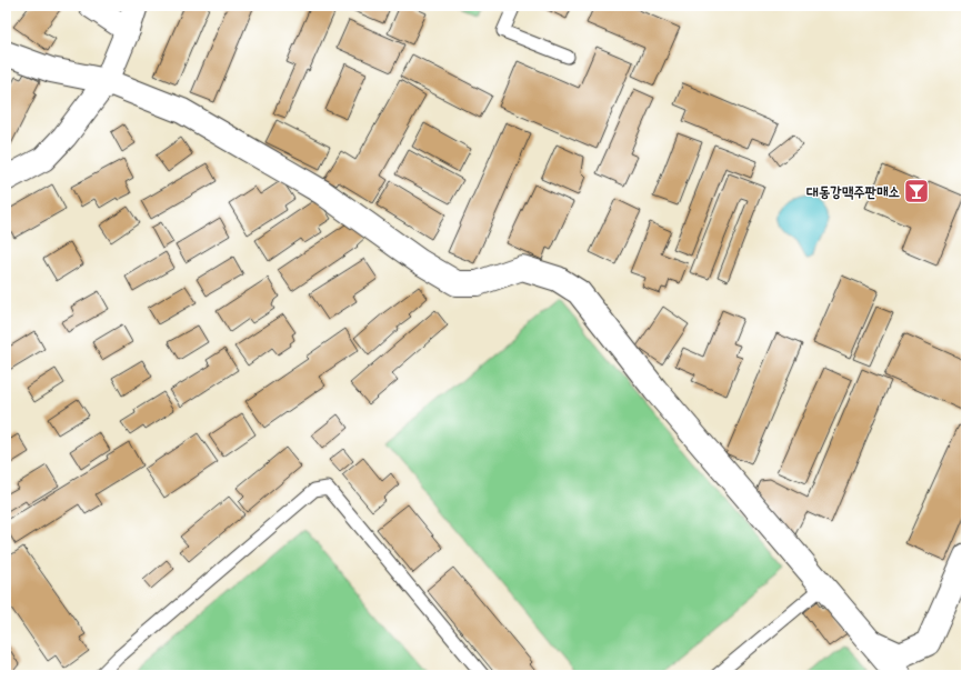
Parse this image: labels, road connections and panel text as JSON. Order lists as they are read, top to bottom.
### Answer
{
  "places": {
    "bar": ["대동강맥주판매소"]
  }
}
